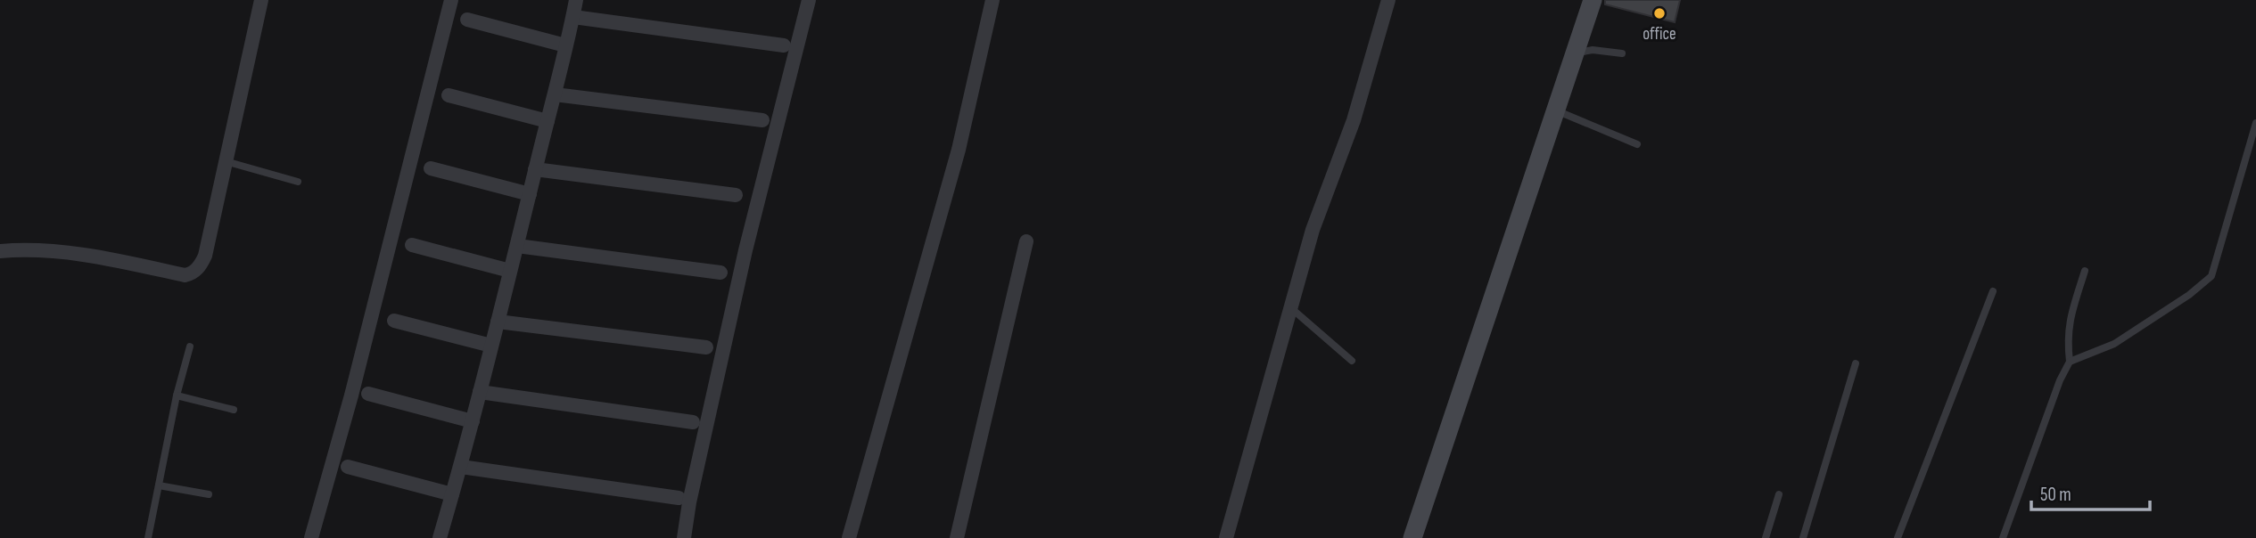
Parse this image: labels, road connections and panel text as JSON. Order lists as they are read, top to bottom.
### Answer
{
  "places": ["office"],
  "scale_bar": "50 m"
}
